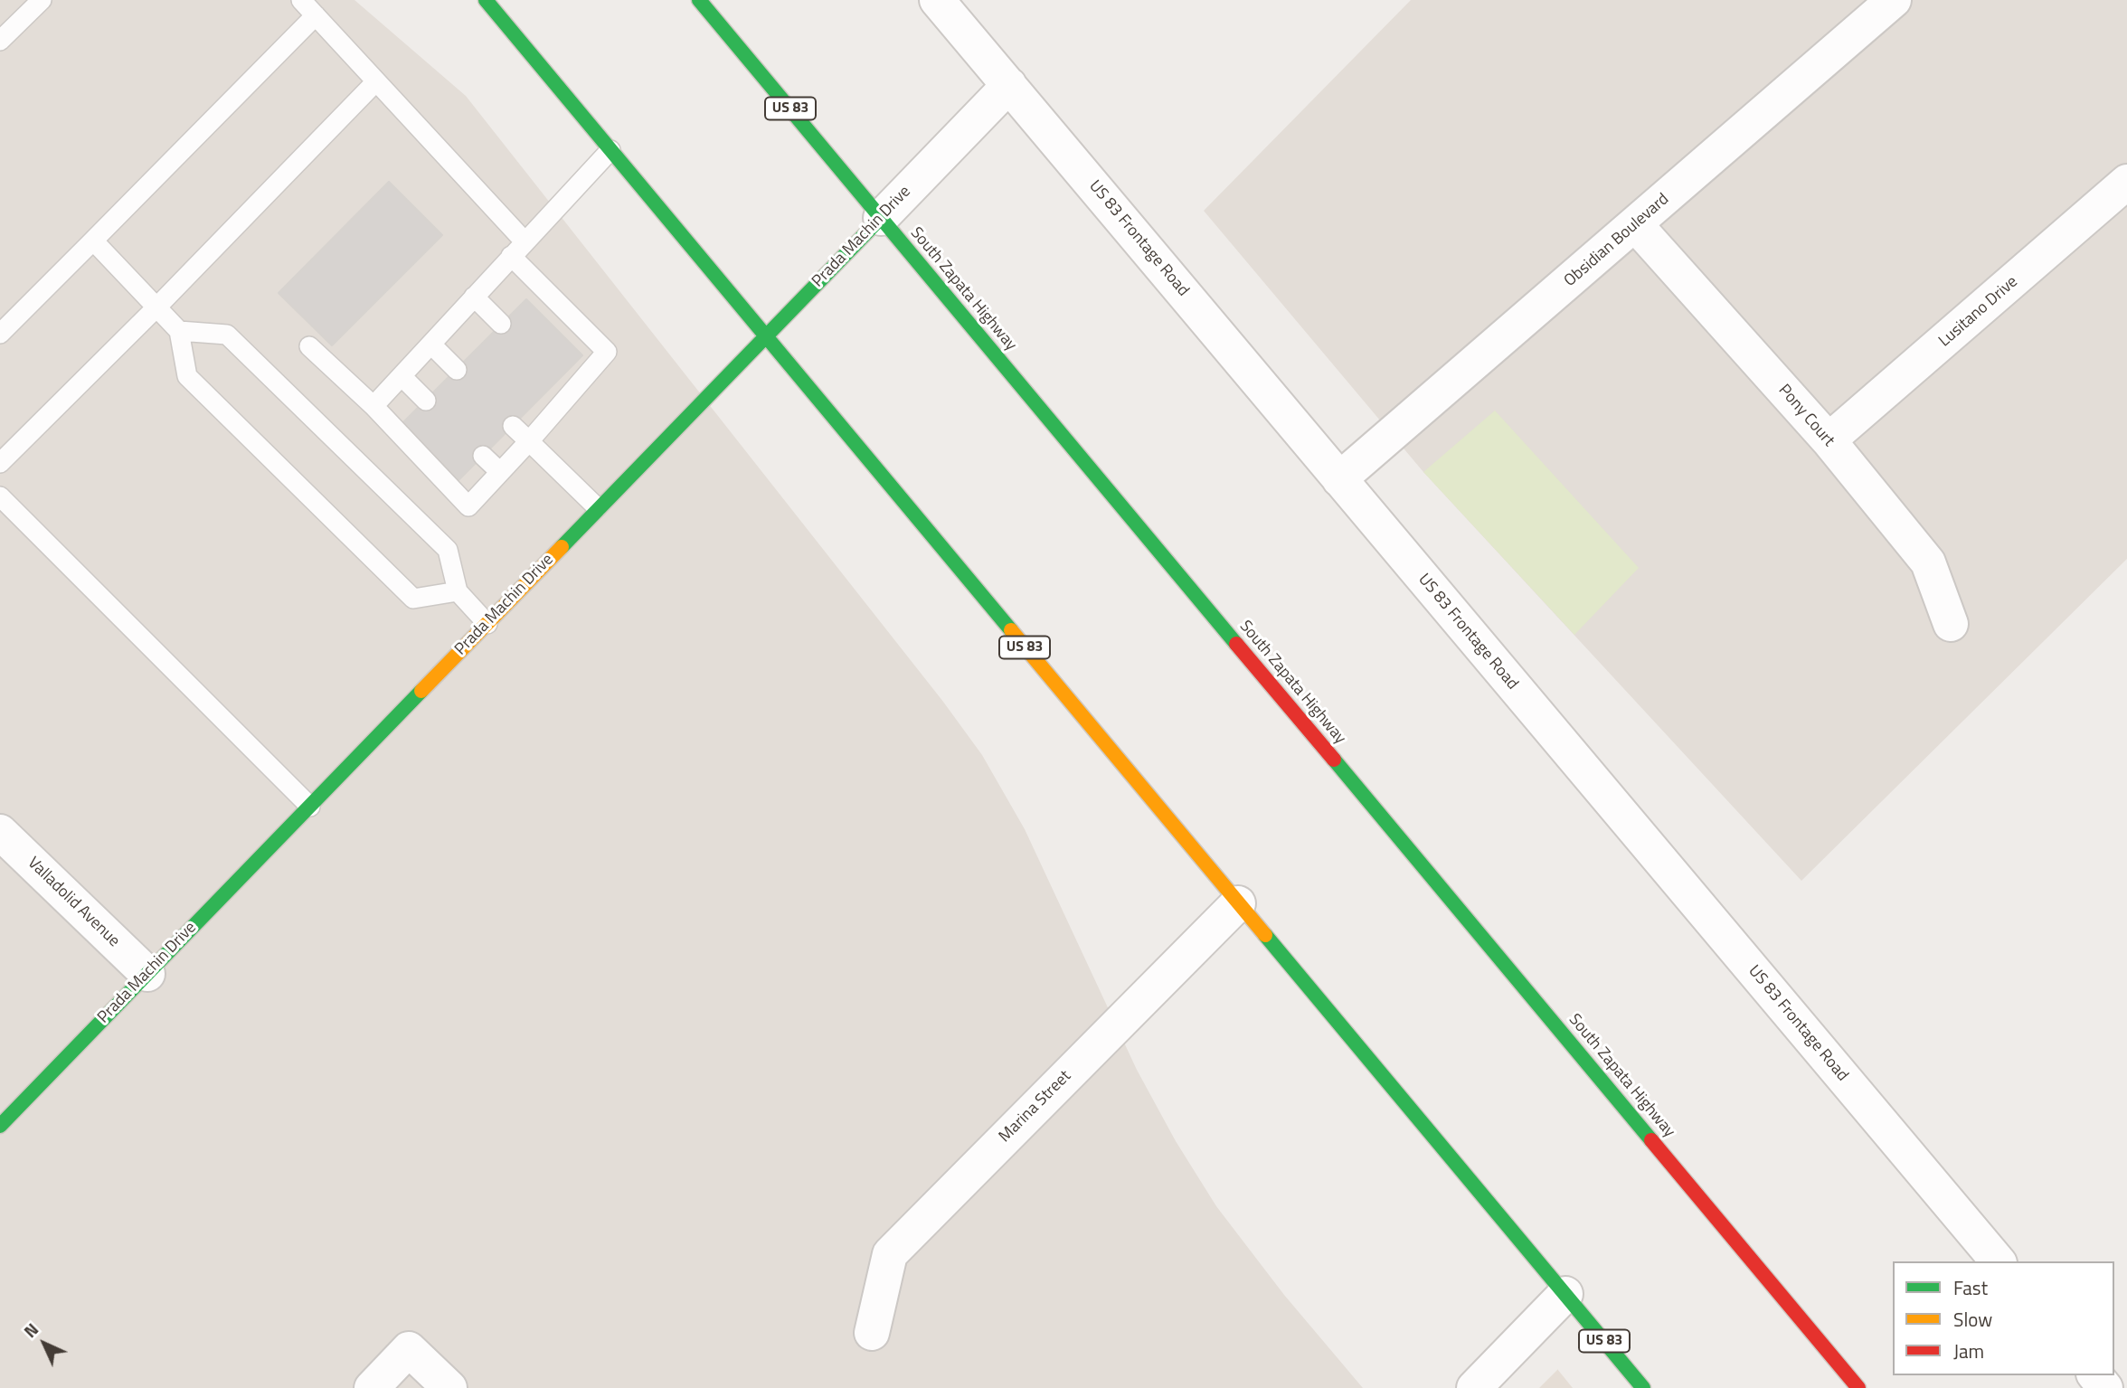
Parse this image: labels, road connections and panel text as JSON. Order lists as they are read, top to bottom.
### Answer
{
  "streets": {
    "main road": ["US 83", "Prada Machin Drive", "South Zapata Highway"],
    "street": [
      "US 83 Frontage Road",
      "Obsidian Boulevard",
      "Lusitano Drive",
      "Pony Court",
      "Valladolid Avenue",
      "Marina Street"
    ]
  },
  "crossings": [
    ["US 83", "Prada Machin Drive"],
    ["US 83", "Marina Street"],
    ["Prada Machin Drive", "US 83 Frontage Road"],
    ["Prada Machin Drive", "South Zapata Highway"],
    ["Prada Machin Drive", "Valladolid Avenue"],
    ["US 83 Frontage Road", "Obsidian Boulevard"],
    ["Obsidian Boulevard", "Pony Court"],
    ["Lusitano Drive", "Pony Court"]
  ],
  "legend": ["Fast", "Slow", "Jam"],
  "north": "top left"
}
